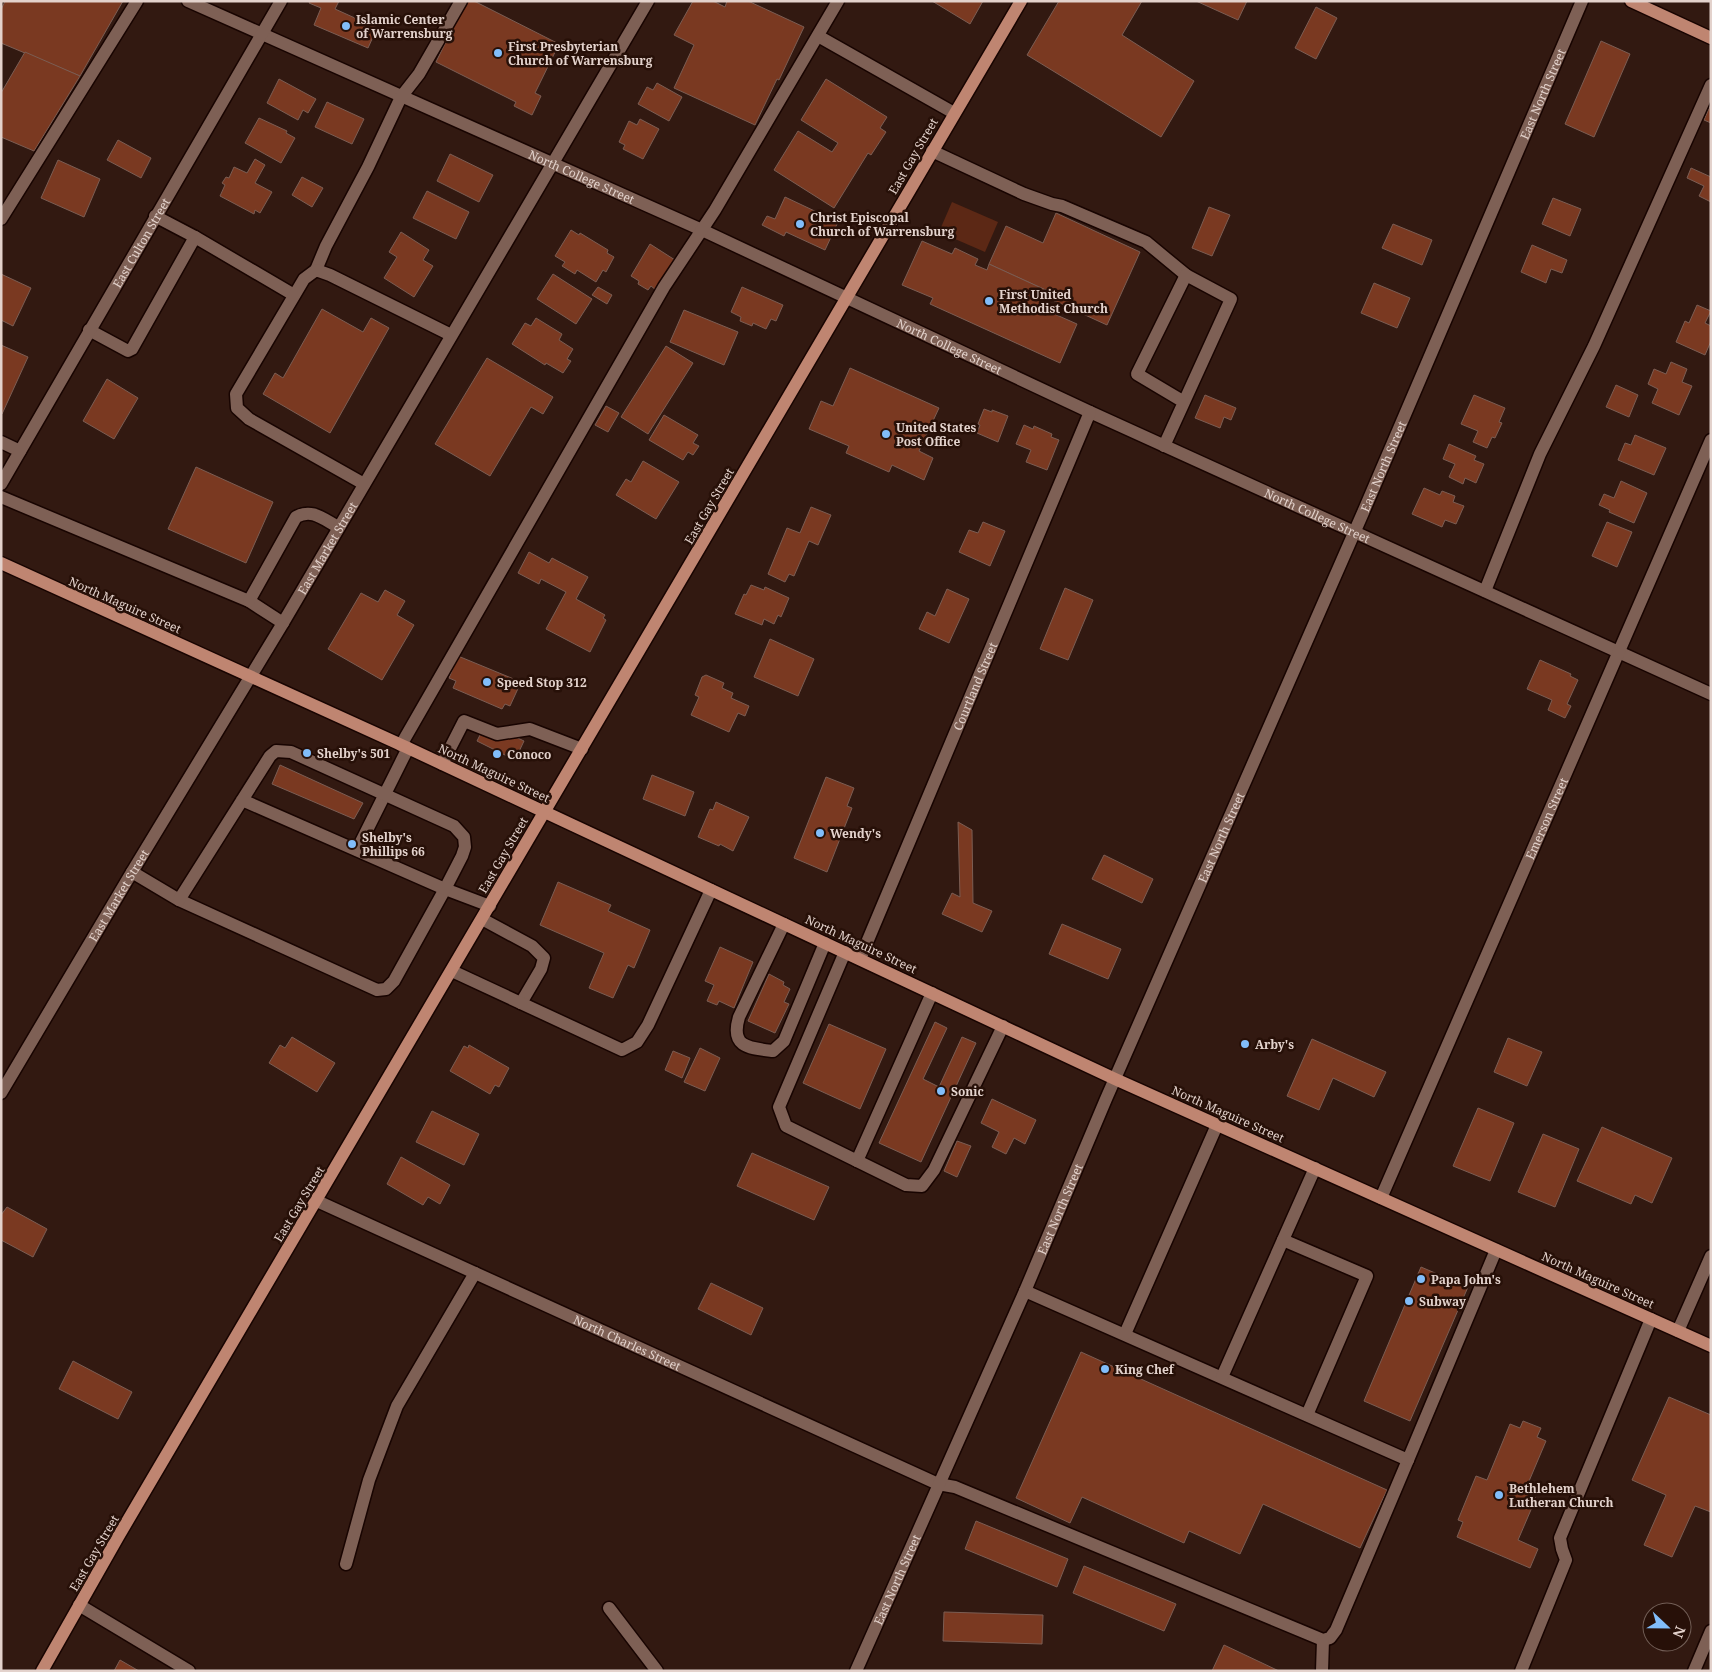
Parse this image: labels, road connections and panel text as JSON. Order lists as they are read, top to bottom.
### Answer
{
  "streets": {
    "main road": ["East Gay Street", "North Maguire Street"],
    "street": [
      "East North Street",
      "North College Street",
      "East Culton Street",
      "East Market Street",
      "Courtland Street",
      "Emerson Street",
      "North Charles Street"
    ]
  },
  "crossings": [
    ["East North Street", "North College Street"],
    ["East North Street", "North Maguire Street"],
    ["East North Street", "North Charles Street"],
    ["East Gay Street", "North College Street"],
    ["East Gay Street", "North Maguire Street"],
    ["East Gay Street", "North Charles Street"],
    ["North College Street", "East Culton Street"],
    ["North College Street", "East Market Street"],
    ["North College Street", "Courtland Street"],
    ["North College Street", "Emerson Street"],
    ["East Market Street", "North Maguire Street"],
    ["North Maguire Street", "Courtland Street"],
    ["North Maguire Street", "Emerson Street"]
  ],
  "places": [
    "Islamic Center of Warrensburg",
    "First Presbyterian Church of Warrensburg",
    "Christ Episcopal Church of Warrensburg",
    "First United Methodist Church",
    "United States Post Office",
    "Speed Stop 312",
    "Shelby's 501",
    "Conoco",
    "Wendy's",
    "Shelby's Phillips 66",
    "Arby's",
    "Sonic",
    "Papa John's",
    "Subway",
    "King Chef",
    "Bethlehem Lutheran Church"
  ],
  "north": "right"
}
